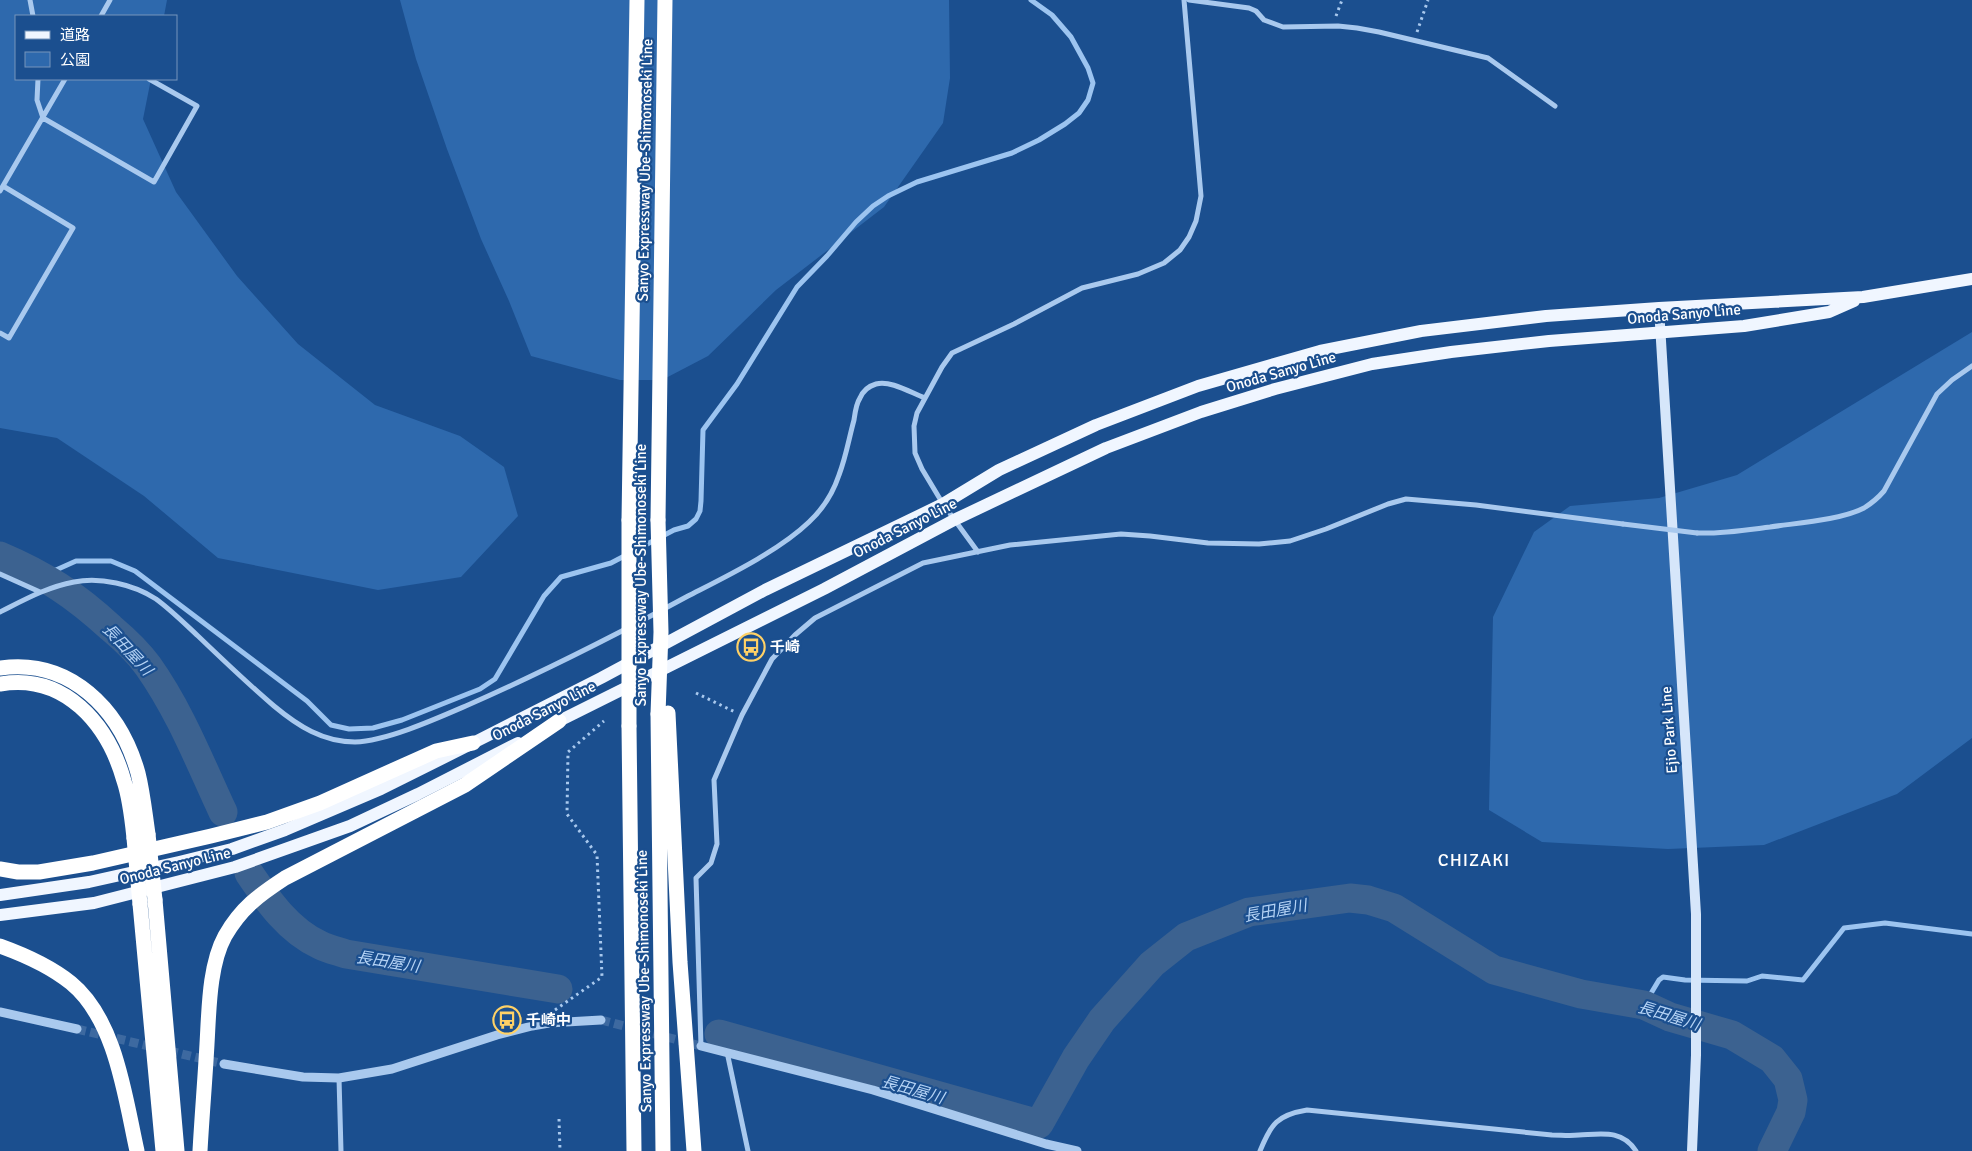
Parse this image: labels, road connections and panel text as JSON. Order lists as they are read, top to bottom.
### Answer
{
  "streets": {
    "highway": ["Sanyo Expressway Ube-Shimonoseki Line"],
    "main road": ["Onoda Sanyo Line", "Ejio Park Line"]
  },
  "crossings": [
    ["Onoda Sanyo Line", "Ejio Park Line"]
  ],
  "districts": ["CHIZAKI"],
  "water": ["長田屋川"],
  "places": {
    "bus stop": ["千崎", "千崎中"]
  },
  "legend": ["道路", "公園"]
}
